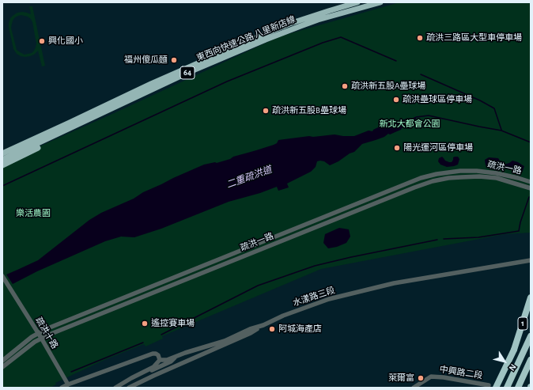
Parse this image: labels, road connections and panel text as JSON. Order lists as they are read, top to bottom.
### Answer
{
  "streets": {
    "highway": ["東西向快速公路 八里新店線", "64", "1"],
    "street": [
      "疏洪一路",
      "水漾路三段",
      "疏洪十路",
      "中興路二段"
    ]
  },
  "crossings": [
    ["疏洪一路", "疏洪十路"]
  ],
  "water": ["二重疏洪道"],
  "parks": ["新北大都會公園", "樂活農園"],
  "places": [
    "疏洪三路區大型車停車場",
    "興化國小",
    "福州傻瓜麵",
    "疏洪新五股A壘球場",
    "疏洪壘球區停車場",
    "疏洪新五股B壘球場",
    "陽光運河區停車場",
    "遙控賽車場",
    "阿城海產店",
    "萊爾富"
  ],
  "north": "bottom right"
}
